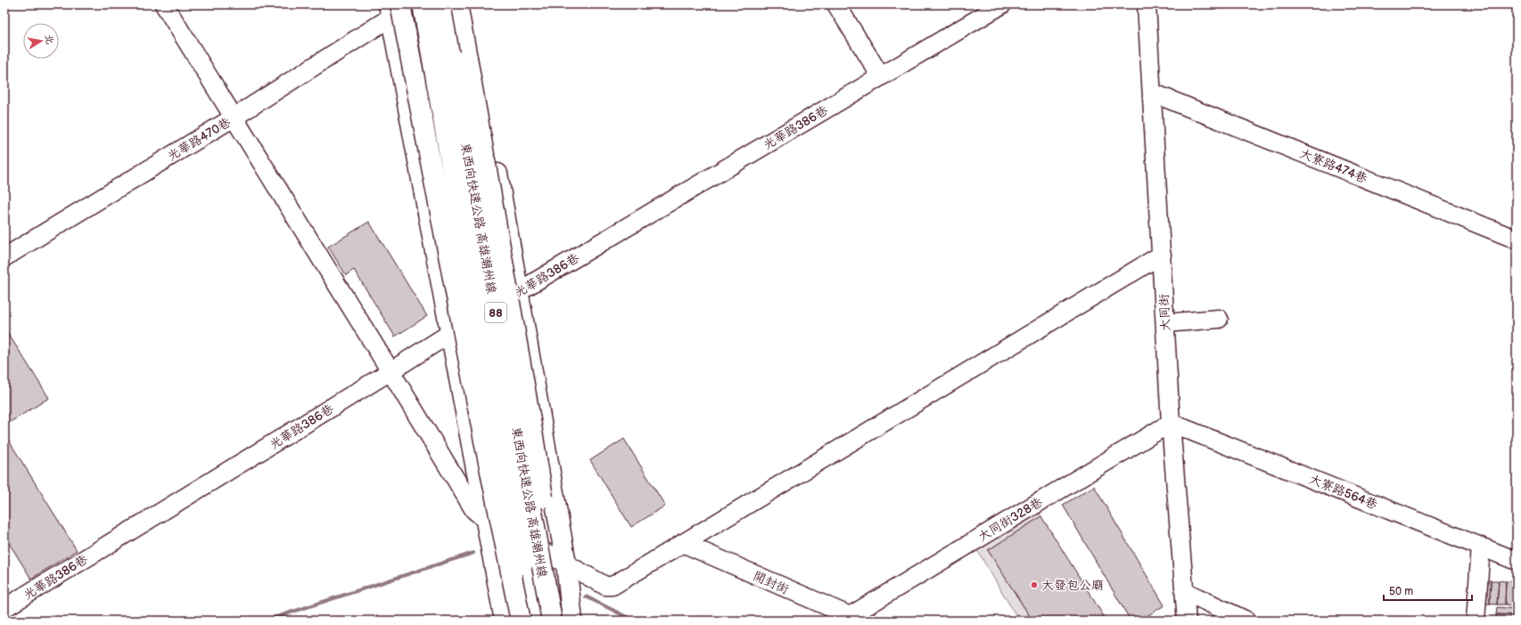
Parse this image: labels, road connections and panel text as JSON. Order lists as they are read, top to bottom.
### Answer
{
  "streets": {
    "main road": ["東西向快速公路 高雄潮州線", "88"],
    "street": [
      "光華路386巷",
      "光華路470巷",
      "大寮路474巷",
      "大同街",
      "大寮路564巷",
      "大同街328巷",
      "開封街"
    ]
  },
  "crossings": [
    ["大寮路474巷", "大同街"],
    ["大同街", "大寮路564巷"],
    ["大同街", "大同街328巷"],
    ["大寮路564巷", "大同街328巷"],
    ["大同街328巷", "開封街"]
  ],
  "places": ["大發包公廟"],
  "scale_bar": "50 m",
  "north": "right"
}
